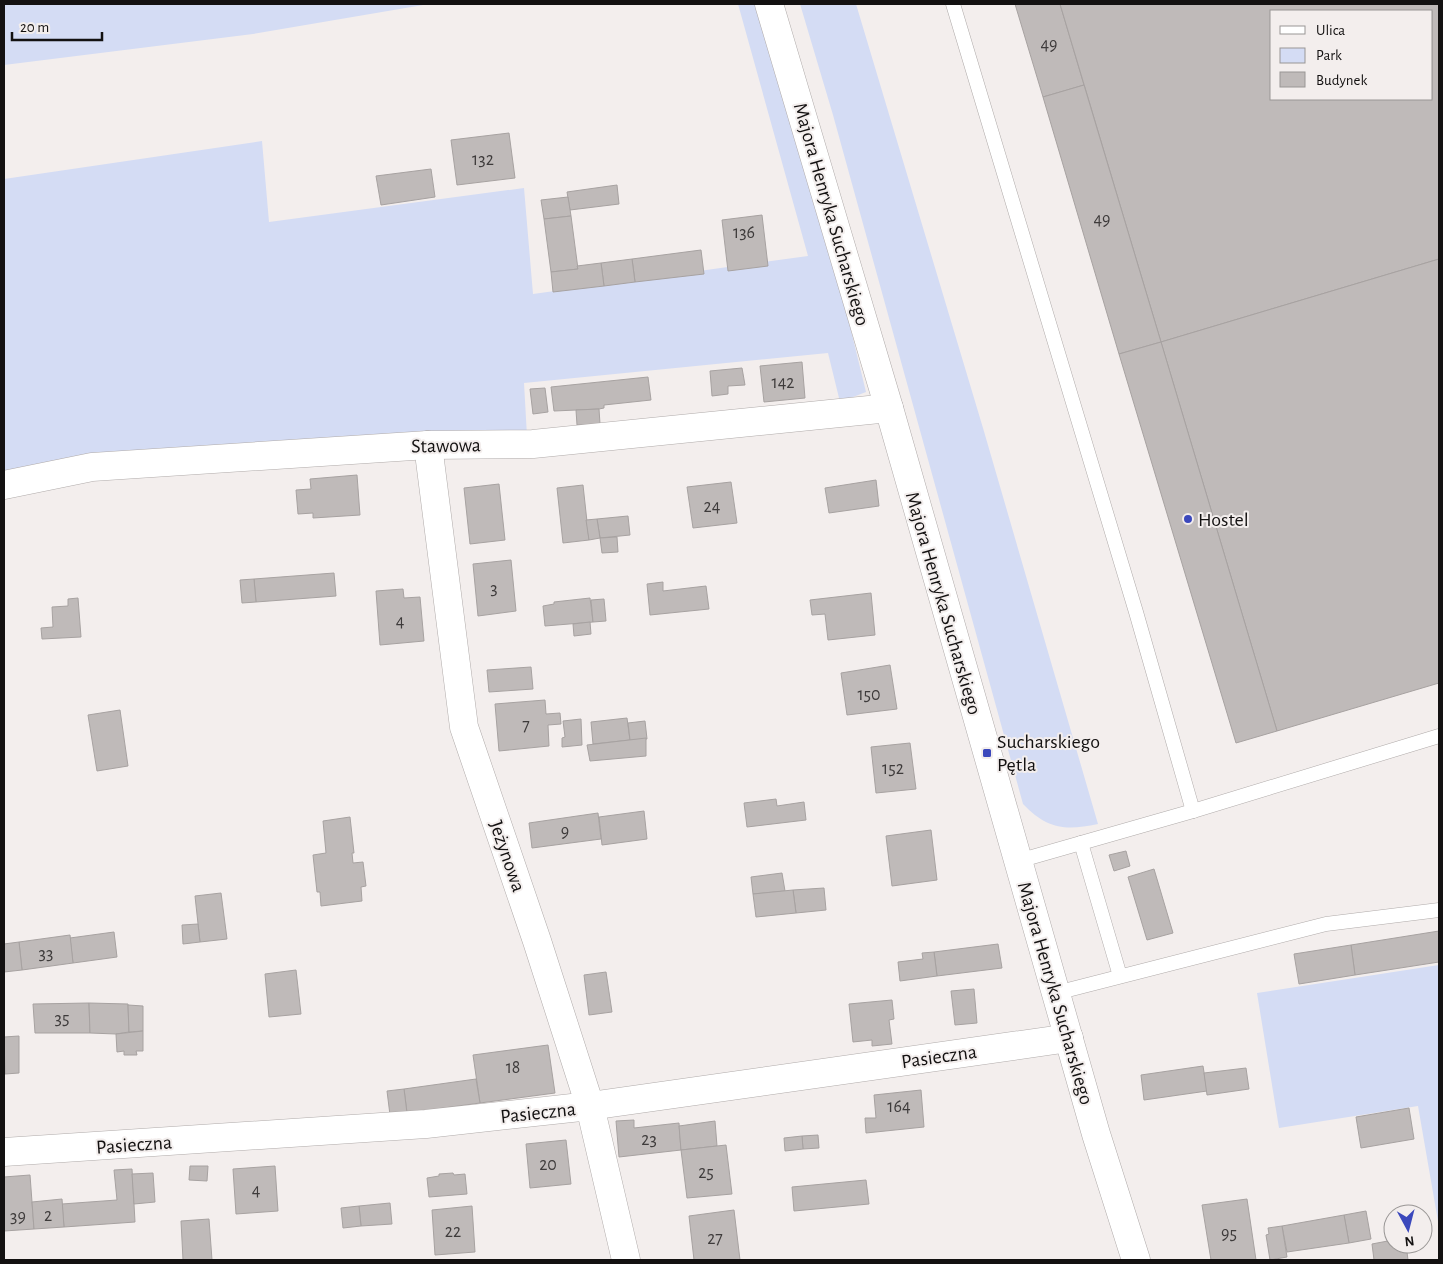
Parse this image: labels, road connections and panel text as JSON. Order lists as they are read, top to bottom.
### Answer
{
  "streets": {
    "street": [
      "Majora Henryka Sucharskiego",
      "Stawowa",
      "Jeżynowa",
      "Pasieczna"
    ]
  },
  "crossings": [
    ["Majora Henryka Sucharskiego", "Stawowa"],
    ["Majora Henryka Sucharskiego", "Pasieczna"],
    ["Stawowa", "Jeżynowa"],
    ["Jeżynowa", "Pasieczna"]
  ],
  "places": {
    "other": ["Hostel"],
    "transit": ["Sucharskiego Pętla"]
  },
  "house_numbers": [
    "49",
    "132",
    "49",
    "136",
    "142",
    "24",
    "3",
    "4",
    "150",
    "7",
    "152",
    "9",
    "33",
    "35",
    "18",
    "164",
    "23",
    "20",
    "25",
    "4",
    "2",
    "39",
    "22",
    "95",
    "27"
  ],
  "legend": ["Ulica", "Park", "Budynek"],
  "scale_bar": "20 m",
  "north": "bottom"
}
